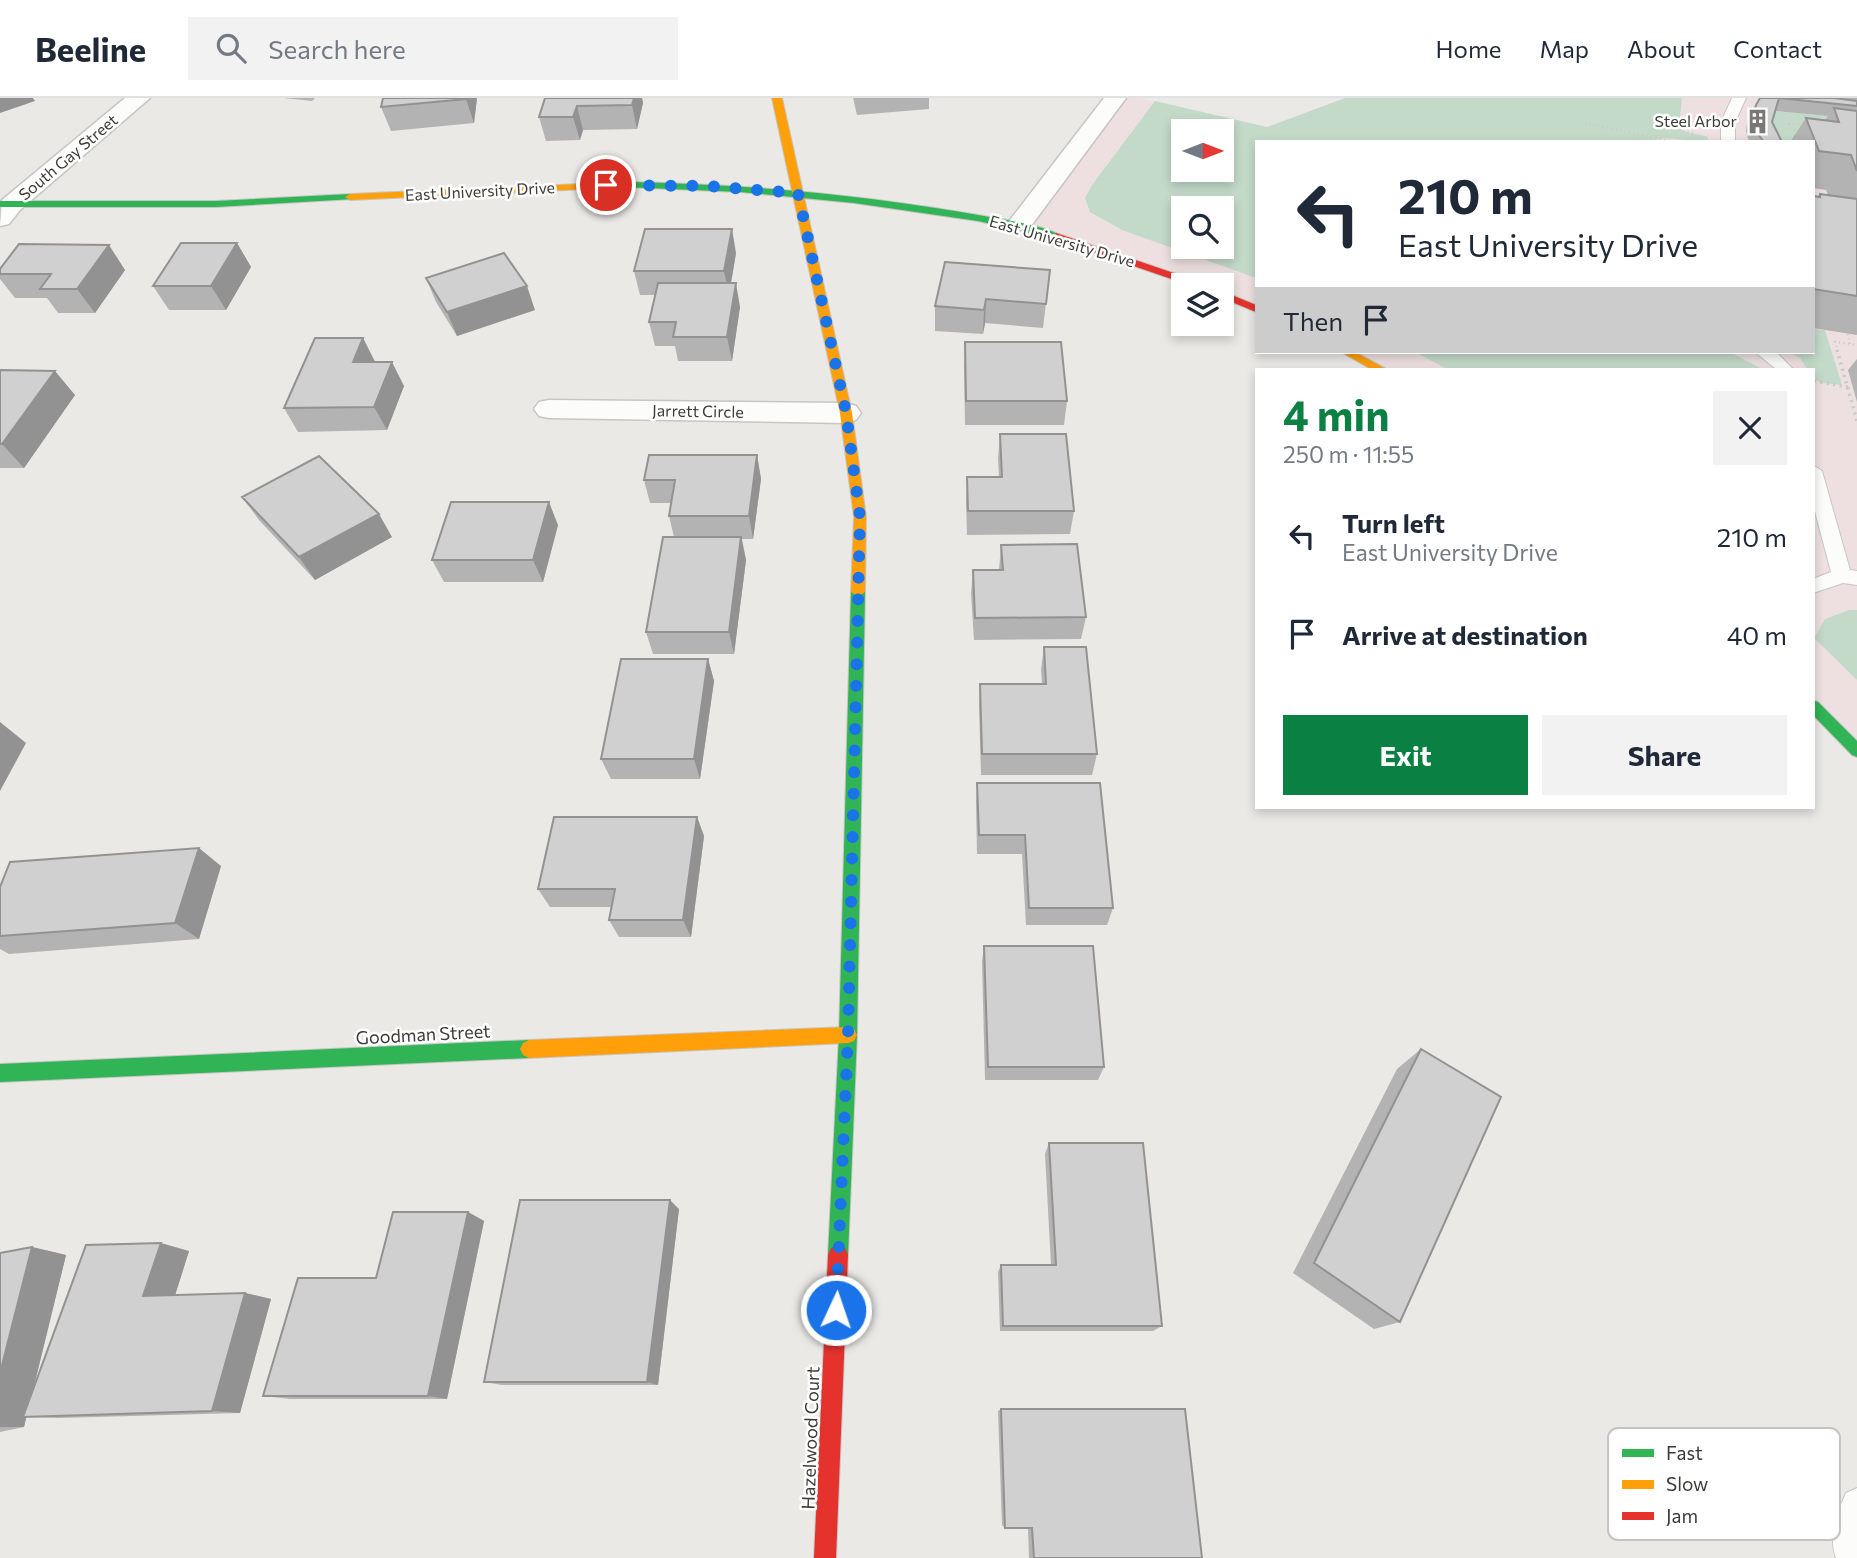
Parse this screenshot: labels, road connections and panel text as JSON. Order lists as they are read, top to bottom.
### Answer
{
  "streets": {
    "street": [
      "South Gay Street",
      "East University Drive",
      "Jarrett Circle",
      "Goodman Street",
      "Hazelwood Court"
    ]
  },
  "crossings": [
    ["South Gay Street", "East University Drive"],
    ["East University Drive", "Hazelwood Court"],
    ["Jarrett Circle", "Hazelwood Court"],
    ["Goodman Street", "Hazelwood Court"]
  ],
  "places": {
    "building": ["Steel Arbor"]
  },
  "legend": ["Fast", "Slow", "Jam"],
  "north": "right",
  "page": {
    "header": "Beeline",
    "search": "Search here",
    "nav": [
      "Home",
      "Map",
      "About",
      "Contact"
    ],
    "turn": ["210 m", "East University Drive"],
    "then": "Then",
    "heading": ["4 min", "250 m · 11:55"],
    "list": [
      {
        "name": "Turn left",
        "note": "East University Drive",
        "value": "210 m"
      },
      {
        "name": "Arrive at destination",
        "value": "40 m"
      }
    ],
    "buttons": ["Exit", "Share"]
  }
}
